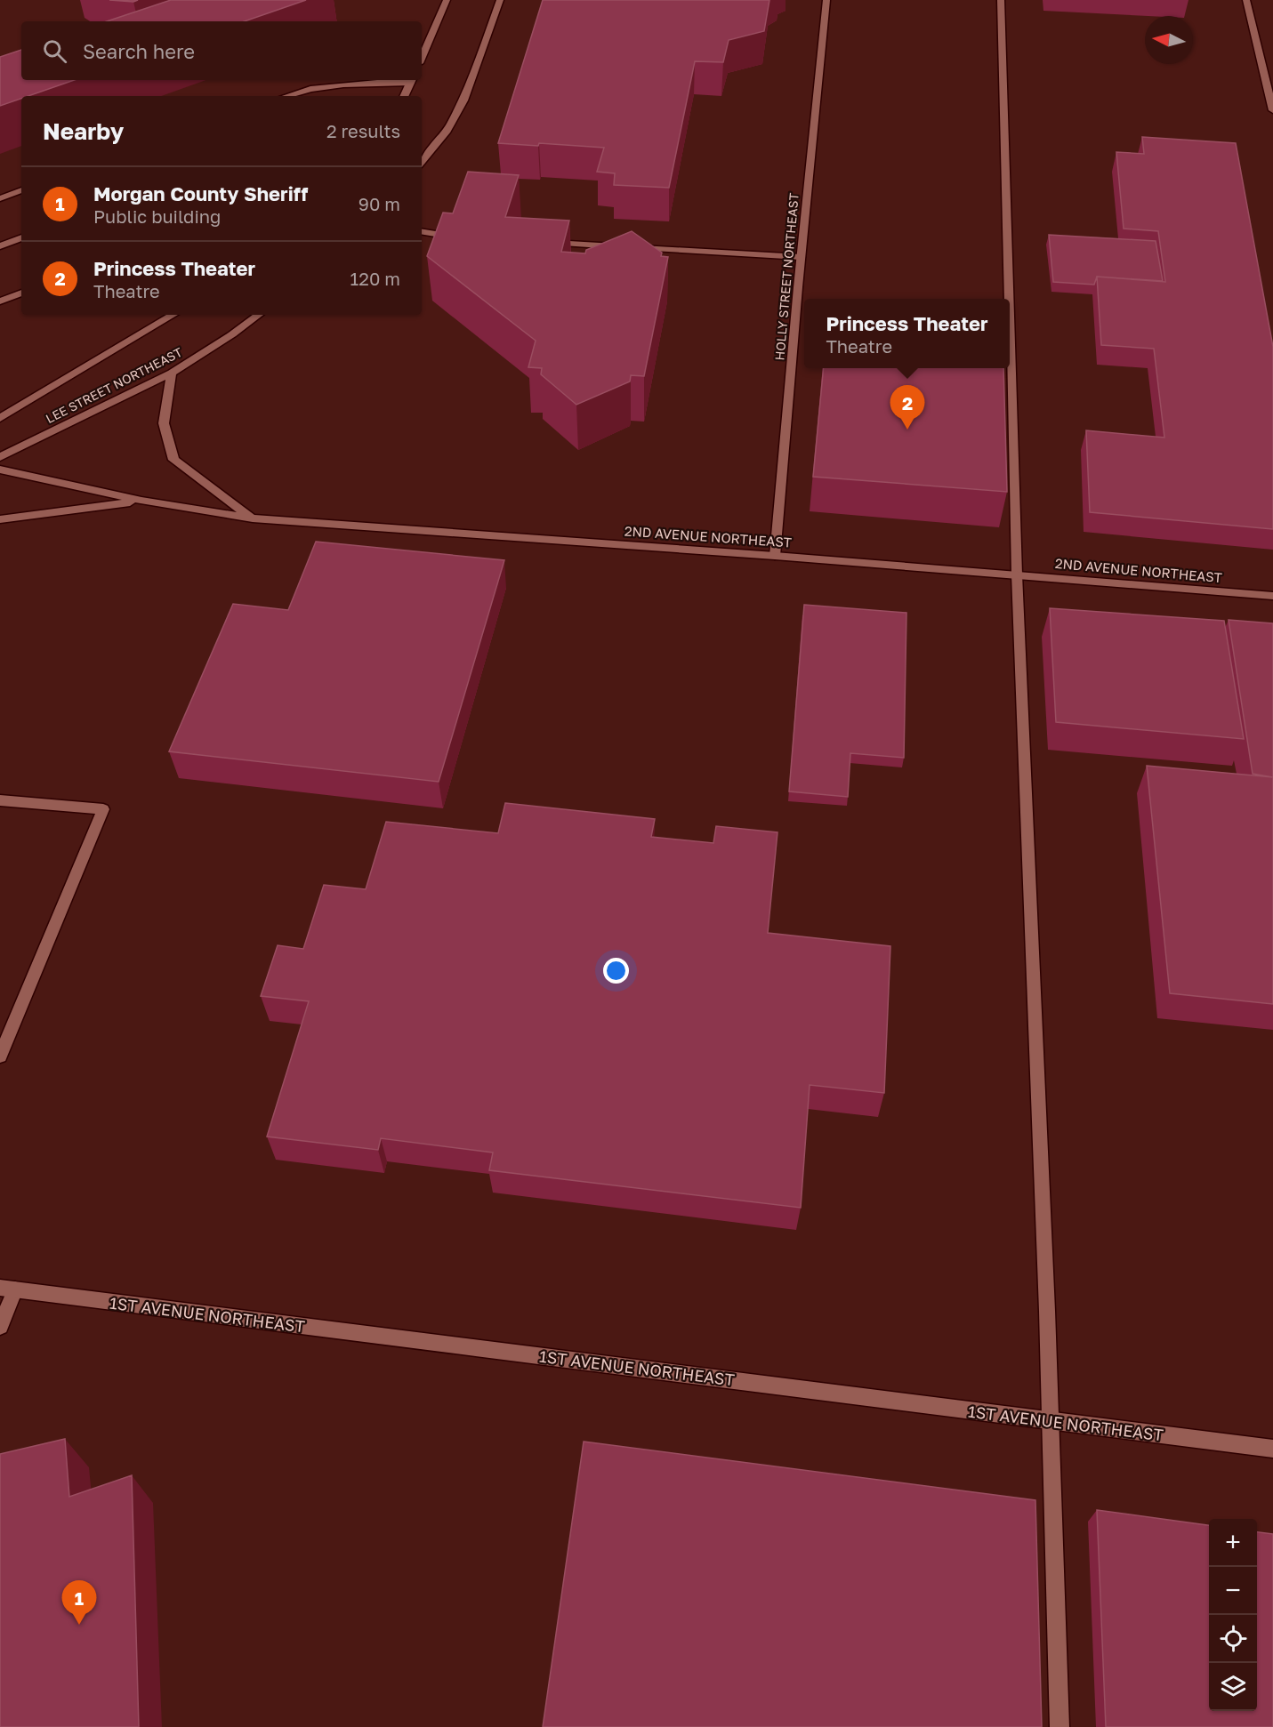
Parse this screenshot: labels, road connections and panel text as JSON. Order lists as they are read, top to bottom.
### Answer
{
  "streets": {
    "street": [
      "HOLLY STREET NORTHEAST",
      "LEE STREET NORTHEAST",
      "2ND AVENUE NORTHEAST",
      "1ST AVENUE NORTHEAST"
    ]
  },
  "crossings": [
    ["HOLLY STREET NORTHEAST", "2ND AVENUE NORTHEAST"]
  ],
  "north": "left",
  "page": {
    "search": "Search here",
    "heading": ["Nearby", "2 results"],
    "list": [
      {
        "mark": "1",
        "name": "Morgan County Sheriff",
        "note": "Public building",
        "value": "90 m"
      },
      {
        "mark": "2",
        "name": "Princess Theater",
        "note": "Theatre",
        "value": "120 m"
      }
    ],
    "popup": ["Princess Theater", "Theatre"],
    "pins": ["2", "1"],
    "map_buttons": ["+", "−"]
  }
}
